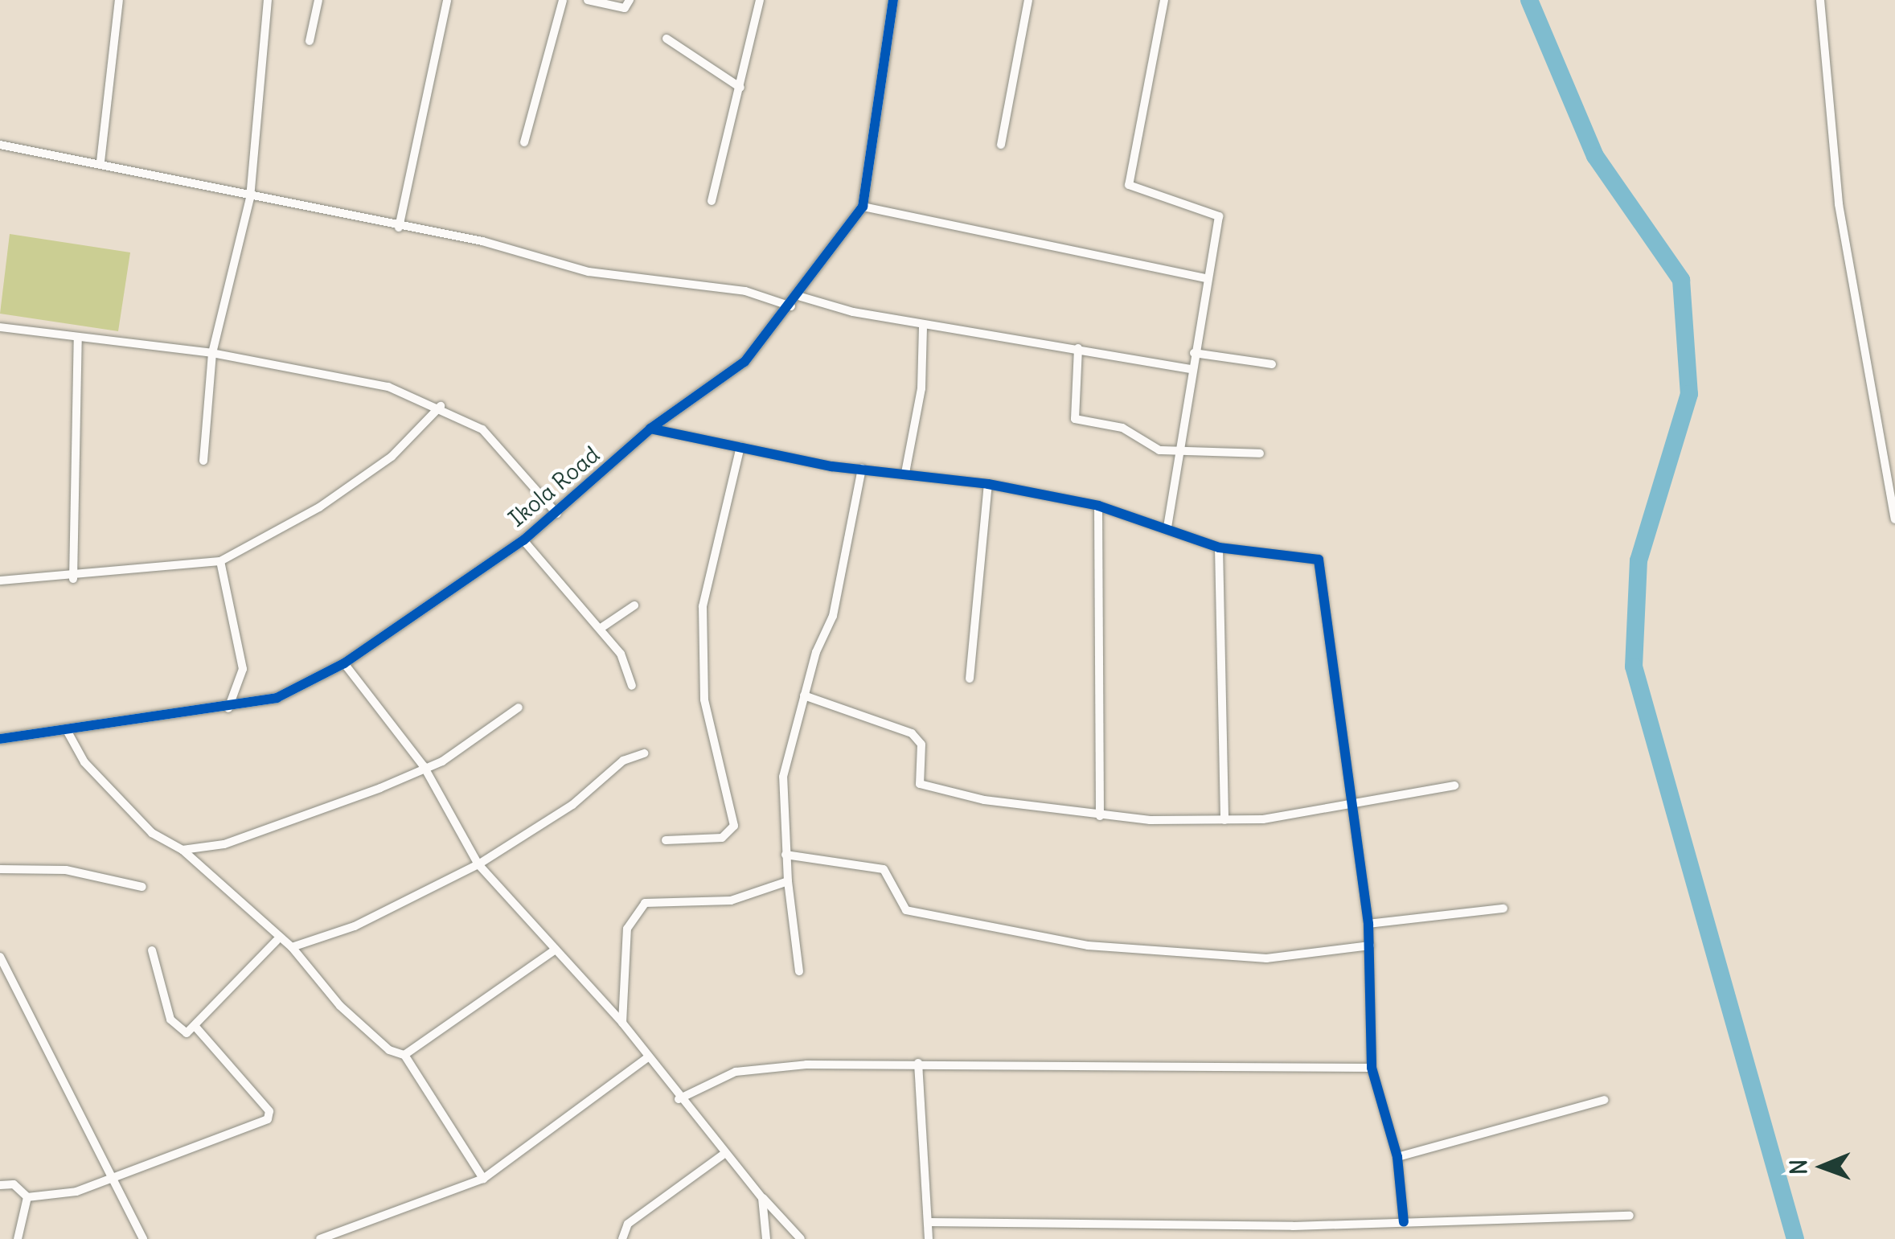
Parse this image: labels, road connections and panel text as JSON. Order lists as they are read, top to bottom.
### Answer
{
  "streets": {
    "street": ["Ikola Road"]
  },
  "north": "left"
}
